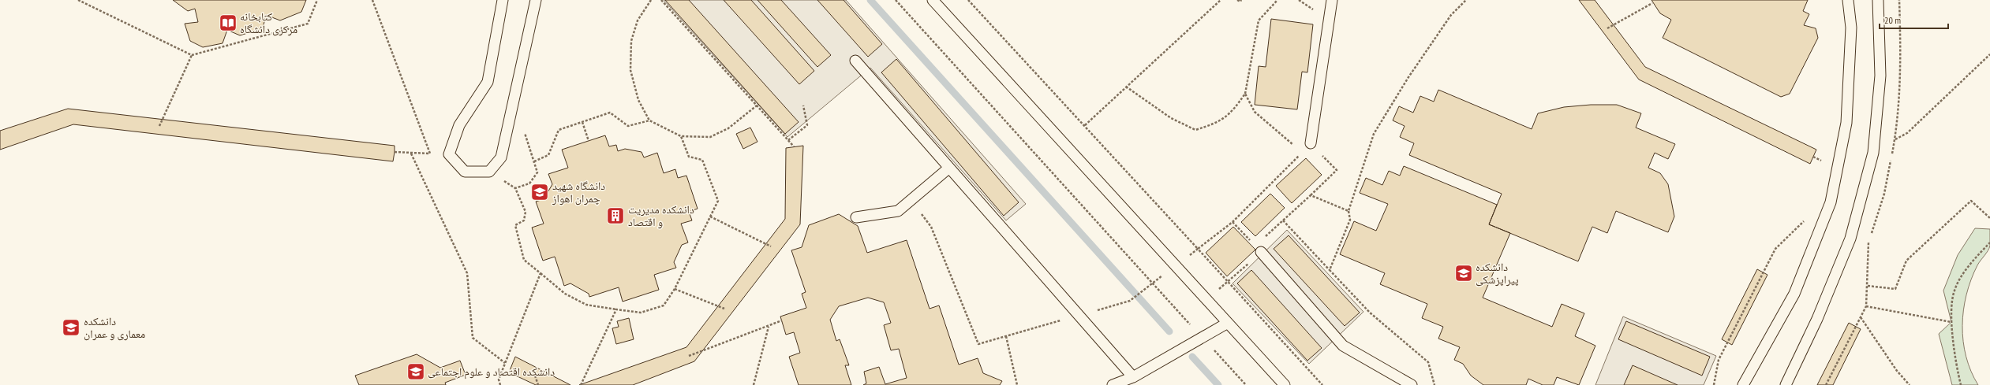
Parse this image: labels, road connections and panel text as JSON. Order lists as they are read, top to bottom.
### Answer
{
  "places": {
    "library": ["کتابخانه مرکزی دانشگاه"],
    "school or university": [
      "دانشگاه شهید چمران اهواز",
      "دانشکده پیراپزشکی",
      "دانشکده معماری و عمران",
      "دانشکده اقتصاد و علوم اجتماعی"
    ],
    "building": ["دانشکده مدیریت و اقتصاد"]
  },
  "scale_bar": "20 m"
}
